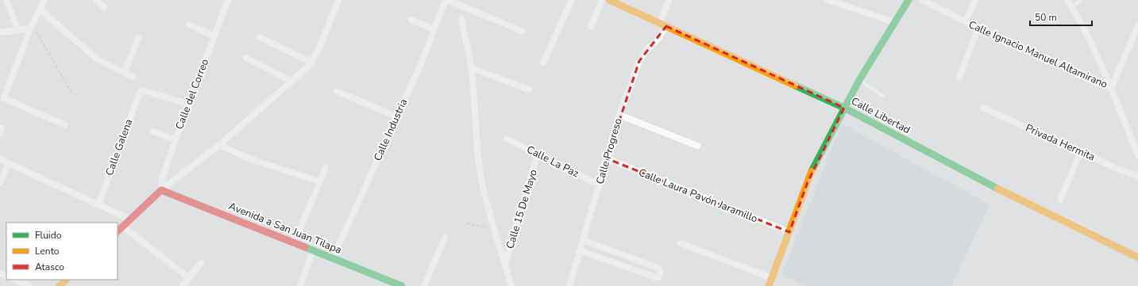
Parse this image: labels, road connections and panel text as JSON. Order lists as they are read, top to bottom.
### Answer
{
  "streets": {
    "main road": ["Calle Libertad", "Avenida a San Juan Tilapa"],
    "street": [
      "Calle Ignacio Manuel Altamirano",
      "Calle del Correo",
      "Calle Industria",
      "Privada Hermita",
      "Calle Galena",
      "Calle Progreso",
      "Calle La Paz",
      "Calle Laura Pavón Jaramillo",
      "Calle 15 De Mayo"
    ]
  },
  "crossings": [
    ["Calle del Correo", "Calle Galena"],
    ["Calle del Correo", "Avenida a San Juan Tilapa"],
    ["Calle Libertad", "Calle Progreso"],
    ["Calle Industria", "Avenida a San Juan Tilapa"],
    ["Calle Progreso", "Calle La Paz"],
    ["Calle Progreso", "Calle Laura Pavón Jaramillo"],
    ["Calle La Paz", "Calle 15 De Mayo"]
  ],
  "legend": ["Fluido", "Lento", "Atasco"],
  "scale_bar": "50 m"
}
